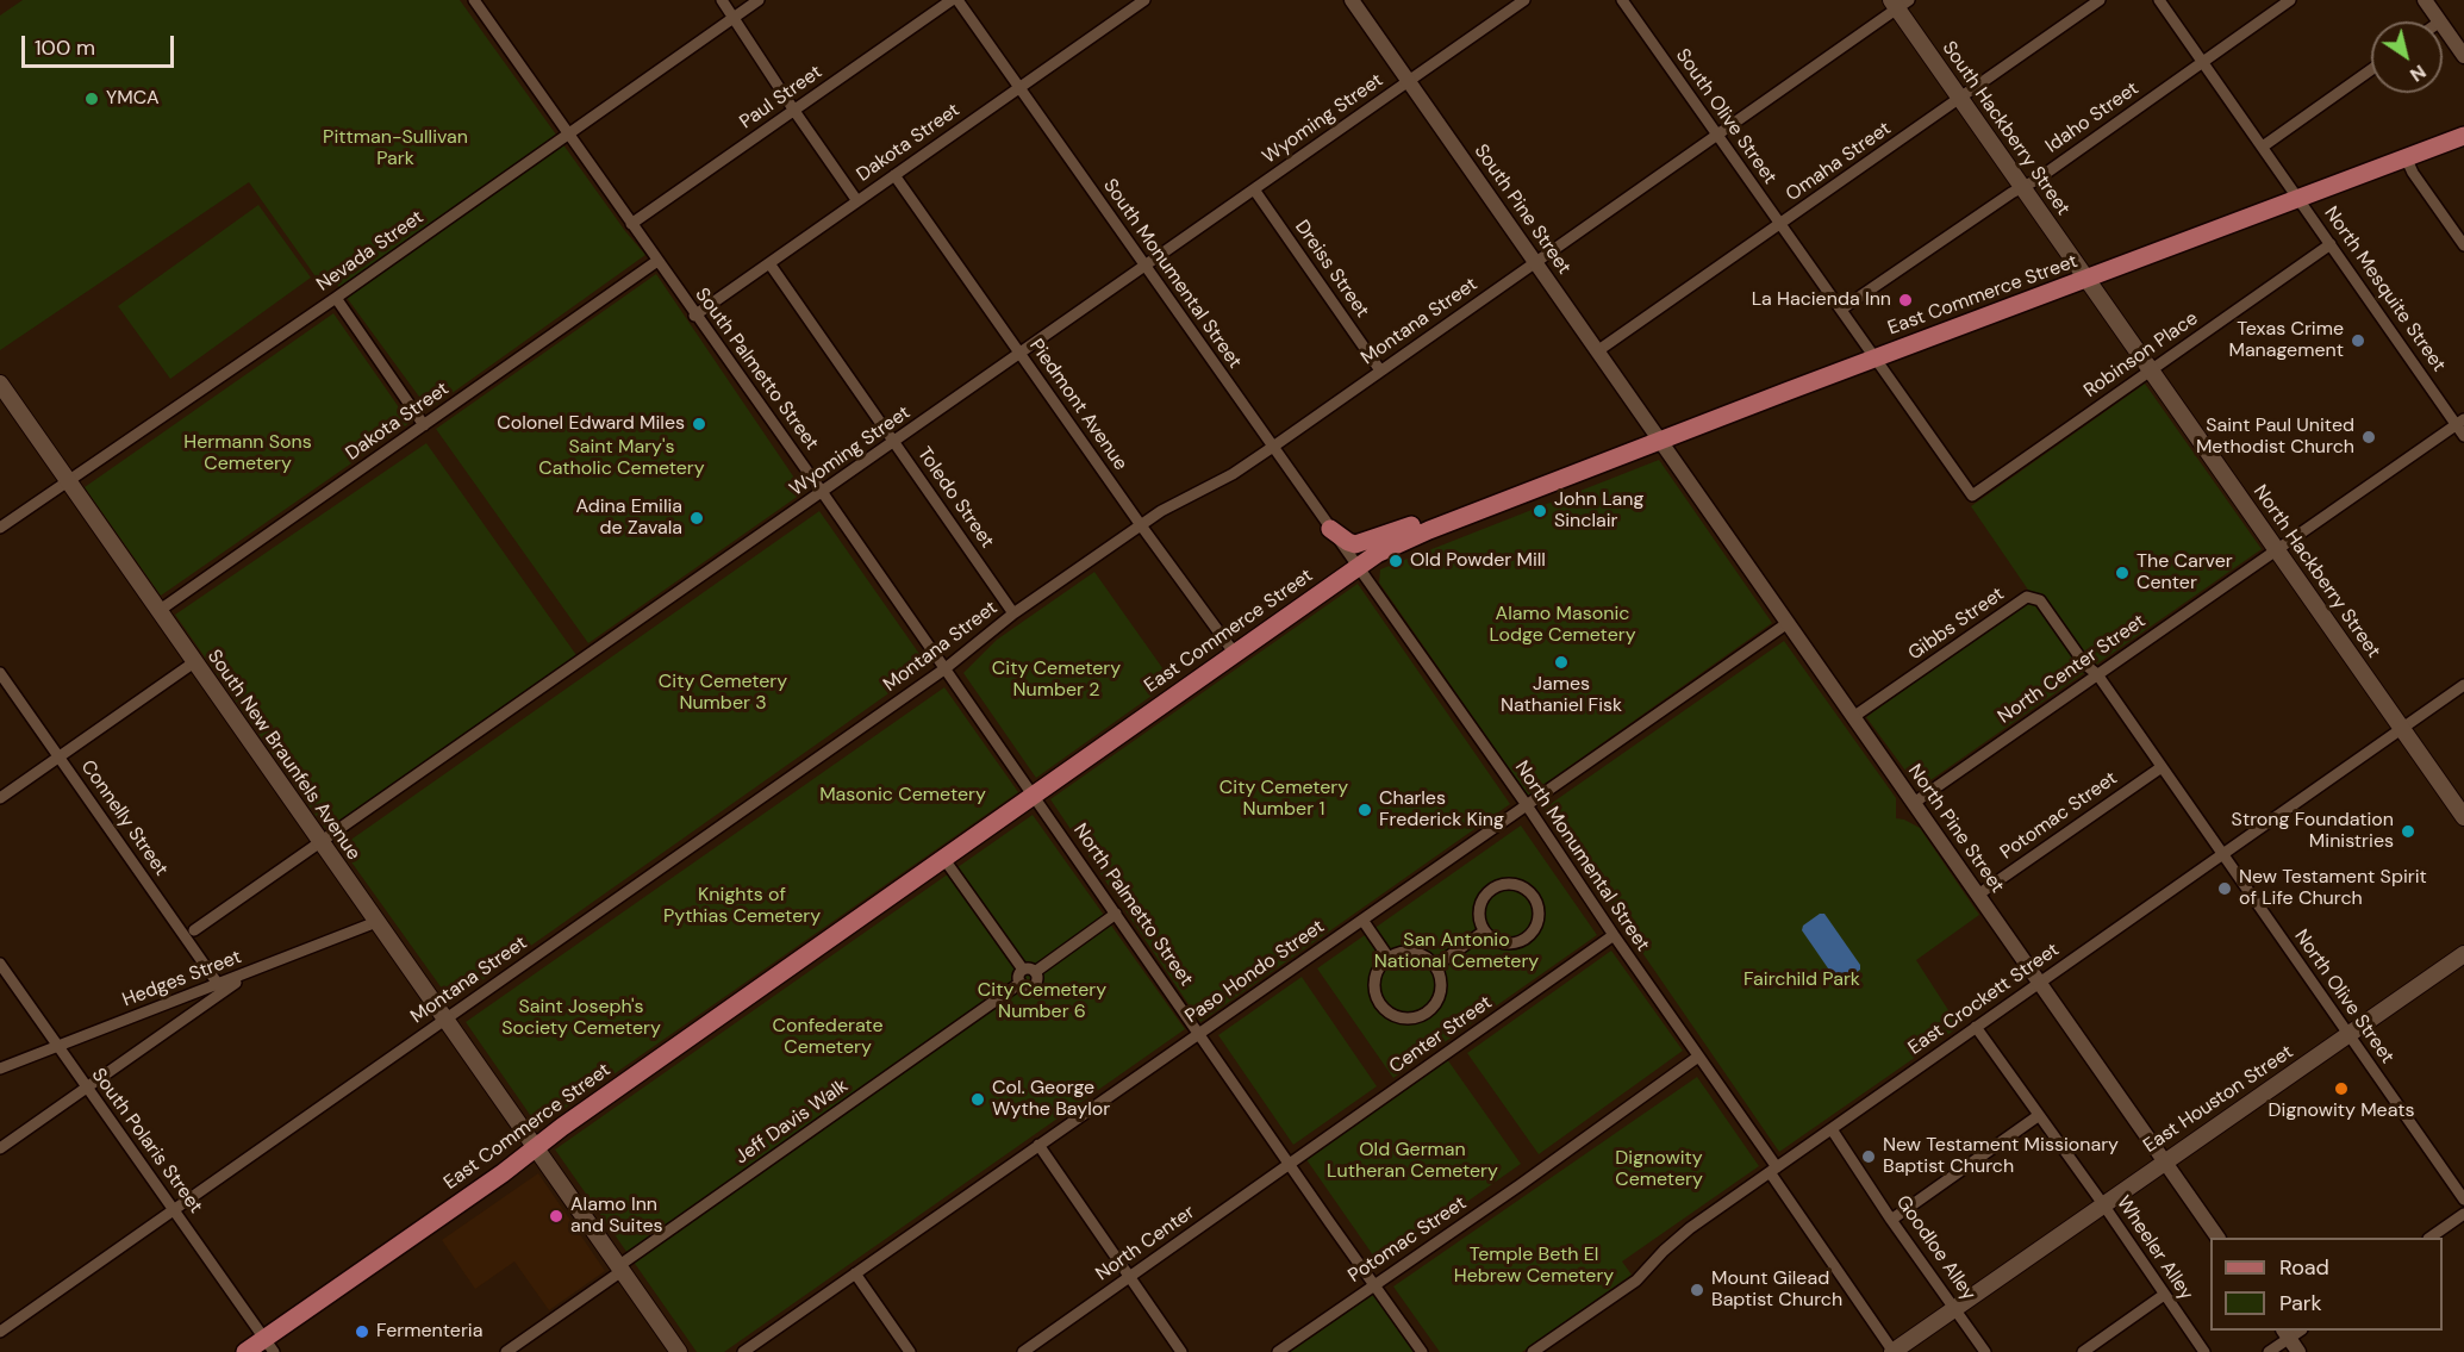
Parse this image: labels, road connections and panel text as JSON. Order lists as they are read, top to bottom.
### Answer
{
  "streets": {
    "main road": [
      "South Hackberry Street",
      "East Commerce Street",
      "North Hackberry Street",
      "South New Braunfels Avenue",
      "East Houston Street"
    ],
    "street": [
      "Paul Street",
      "South Olive Street",
      "Idaho Street",
      "Wyoming Street",
      "Dakota Street",
      "Omaha Street",
      "South Pine Street",
      "Nevada Street",
      "Dreiss Street",
      "South Monumental Street",
      "North Mesquite Street",
      "Montana Street",
      "Robinson Place",
      "South Palmetto Street",
      "Piedmont Avenue",
      "Toledo Street",
      "Gibbs Street",
      "North Center Street",
      "Potomac Street",
      "Connelly Street",
      "North Pine Street",
      "North Monumental Street",
      "North Palmetto Street",
      "Paso Hondo Street",
      "Hedges Street",
      "North Olive Street",
      "East Crockett Street",
      "Center Street",
      "Jeff Davis Walk",
      "South Polaris Street",
      "North Center",
      "Goodloe Alley",
      "Wheeler Alley"
    ]
  },
  "crossings": [
    ["Paul Street", "South Palmetto Street"],
    ["South Olive Street", "Idaho Street"],
    ["South Olive Street", "Omaha Street"],
    ["South Olive Street", "East Commerce Street"],
    ["South Olive Street", "Montana Street"],
    ["South Olive Street", "Robinson Place"],
    ["Idaho Street", "South Hackberry Street"],
    ["Idaho Street", "North Mesquite Street"],
    ["Wyoming Street", "South Pine Street"],
    ["Wyoming Street", "Dreiss Street"],
    ["Wyoming Street", "South Monumental Street"],
    ["Wyoming Street", "South Palmetto Street"],
    ["Wyoming Street", "Piedmont Avenue"],
    ["Wyoming Street", "Toledo Street"],
    ["Wyoming Street", "South New Braunfels Avenue"],
    ["South Hackberry Street", "Omaha Street"],
    ["South Hackberry Street", "East Commerce Street"],
    ["South Hackberry Street", "Montana Street"],
    ["South Hackberry Street", "North Hackberry Street"],
    ["Dakota Street", "South Monumental Street"],
    ["Dakota Street", "South Palmetto Street"],
    ["Dakota Street", "Piedmont Avenue"],
    ["Dakota Street", "Toledo Street"],
    ["Dakota Street", "South New Braunfels Avenue"],
    ["Omaha Street", "South Pine Street"],
    ["South Pine Street", "East Commerce Street"],
    ["South Pine Street", "Montana Street"],
    ["South Pine Street", "North Pine Street"],
    ["Nevada Street", "South Palmetto Street"],
    ["Nevada Street", "South New Braunfels Avenue"],
    ["Dreiss Street", "Montana Street"],
    ["South Monumental Street", "East Commerce Street"],
    ["South Monumental Street", "Montana Street"],
    ["South Monumental Street", "North Monumental Street"],
    ["North Mesquite Street", "East Commerce Street"],
    ["North Mesquite Street", "Robinson Place"],
    ["North Mesquite Street", "North Center Street"],
    ["East Commerce Street", "Robinson Place"],
    ["East Commerce Street", "South Palmetto Street"],
    ["East Commerce Street", "Piedmont Avenue"],
    ["East Commerce Street", "North Hackberry Street"],
    ["East Commerce Street", "South New Braunfels Avenue"],
    ["East Commerce Street", "North Pine Street"],
    ["East Commerce Street", "North Monumental Street"],
    ["East Commerce Street", "North Palmetto Street"],
    ["East Commerce Street", "South Polaris Street"],
    ["Montana Street", "South Palmetto Street"],
    ["Montana Street", "Piedmont Avenue"],
    ["Montana Street", "Toledo Street"],
    ["Montana Street", "South New Braunfels Avenue"],
    ["Montana Street", "South Polaris Street"],
    ["Robinson Place", "North Hackberry Street"],
    ["South Palmetto Street", "North Palmetto Street"],
    ["North Hackberry Street", "North Center Street"],
    ["North Hackberry Street", "East Crockett Street"],
    ["Gibbs Street", "North Center Street"],
    ["Gibbs Street", "North Pine Street"],
    ["Gibbs Street", "North Olive Street"],
    ["North Center Street", "North Pine Street"],
    ["North Center Street", "North Olive Street"],
    ["South New Braunfels Avenue", "Hedges Street"],
    ["South New Braunfels Avenue", "Jeff Davis Walk"],
    ["Potomac Street", "North Pine Street"],
    ["Potomac Street", "North Monumental Street"],
    ["Potomac Street", "North Palmetto Street"],
    ["Potomac Street", "North Olive Street"],
    ["Connelly Street", "Hedges Street"],
    ["North Pine Street", "Paso Hondo Street"],
    ["North Pine Street", "East Crockett Street"],
    ["North Pine Street", "East Houston Street"],
    ["North Monumental Street", "Paso Hondo Street"],
    ["North Monumental Street", "East Crockett Street"],
    ["North Monumental Street", "Center Street"],
    ["North Monumental Street", "East Houston Street"],
    ["North Palmetto Street", "Paso Hondo Street"],
    ["North Palmetto Street", "Center Street"],
    ["North Palmetto Street", "North Center"],
    ["Hedges Street", "South Polaris Street"],
    ["North Olive Street", "East Crockett Street"],
    ["North Olive Street", "East Houston Street"],
    ["East Crockett Street", "Goodloe Alley"],
    ["East Crockett Street", "Wheeler Alley"],
    ["Center Street", "North Center"],
    ["East Houston Street", "Goodloe Alley"],
    ["East Houston Street", "Wheeler Alley"]
  ],
  "parks": [
    "Pittman-Sullivan Park",
    "Hermann Sons Cemetery",
    "Saint Mary's Catholic Cemetery",
    "Alamo Masonic Lodge Cemetery",
    "City Cemetery Number 2",
    "City Cemetery Number 3",
    "City Cemetery Number 1",
    "Masonic Cemetery",
    "Knights of Pythias Cemetery",
    "San Antonio National Cemetery",
    "Fairchild Park",
    "City Cemetery Number 6",
    "Saint Joseph's Society Cemetery",
    "Confederate Cemetery",
    "Old German Lutheran Cemetery",
    "Dignowity Cemetery",
    "Temple Beth El Hebrew Cemetery"
  ],
  "places": [
    "YMCA",
    "La Hacienda Inn",
    "Texas Crime Management",
    "Colonel Edward Miles",
    "Saint Paul United Methodist Church",
    "John Lang Sinclair",
    "Adina Emilia de Zavala",
    "Old Powder Mill",
    "The Carver Center",
    "James Nathaniel Fisk",
    "Charles Frederick King",
    "Strong Foundation Ministries",
    "New Testament Spirit of Life Church",
    "Dignowity Meats",
    "Col. George Wythe Baylor",
    "New Testament Missionary Baptist Church",
    "Alamo Inn and Suites",
    "Mount Gilead Baptist Church",
    "Fermenteria"
  ],
  "legend": ["Road", "Park"],
  "scale_bar": "100 m",
  "north": "bottom right"
}
